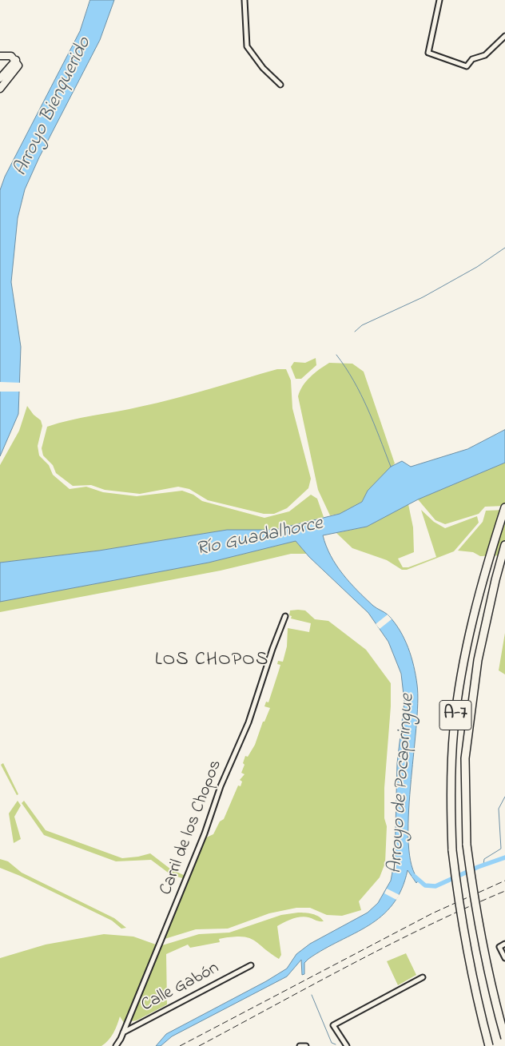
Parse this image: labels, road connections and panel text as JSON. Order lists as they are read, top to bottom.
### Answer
{
  "streets": {
    "highway": ["A-7"],
    "street": ["Carril de los Chopos", "Calle Gabón"]
  },
  "crossings": [
    ["Carril de los Chopos", "Calle Gabón"]
  ],
  "districts": ["LOS CHOPOS"],
  "water": ["Arroyo Bienquerido", "Río Guadalhorce", "Arroyo de Pocapringue"]
}
